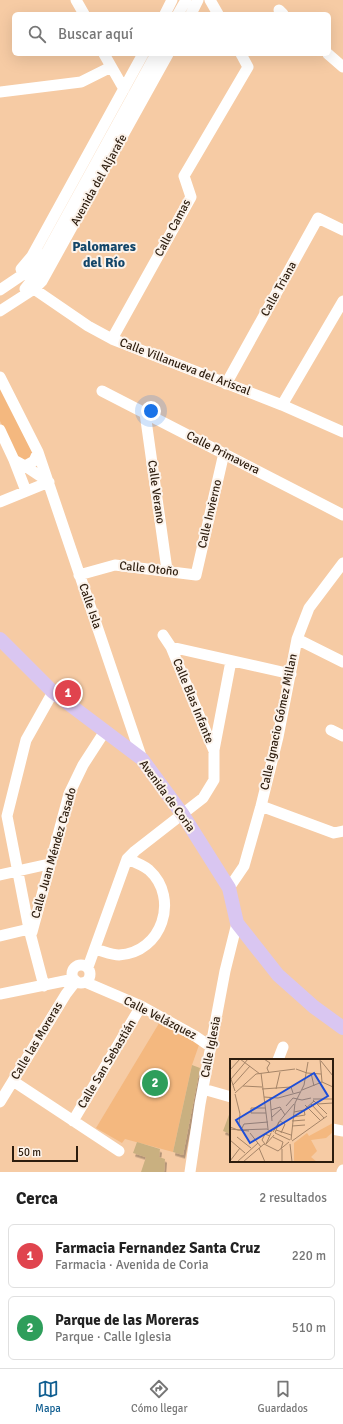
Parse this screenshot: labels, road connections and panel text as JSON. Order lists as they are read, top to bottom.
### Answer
{
  "streets": {
    "main road": ["Avenida de Coria"],
    "street": [
      "Avenida del Aljarafe",
      "Calle Camas",
      "Calle Triana",
      "Calle Villanueva del Ariscal",
      "Calle Primavera",
      "Calle Verano",
      "Calle Invierno",
      "Calle Otoño",
      "Calle Isla",
      "Calle Blas Infante",
      "Calle Ignacio Gómez Millan",
      "Calle Juan Méndez Casado",
      "Calle Velázquez",
      "Calle las Moreras",
      "Calle Iglesia",
      "Calle San Sebastián"
    ]
  },
  "crossings": [
    ["Avenida del Aljarafe", "Calle Villanueva del Ariscal"],
    ["Calle Camas", "Calle Villanueva del Ariscal"],
    ["Calle Triana", "Calle Villanueva del Ariscal"],
    ["Calle Primavera", "Calle Verano"],
    ["Calle Primavera", "Calle Invierno"],
    ["Calle Verano", "Calle Otoño"],
    ["Calle Invierno", "Calle Otoño"],
    ["Calle Otoño", "Calle Isla"],
    ["Calle Isla", "Avenida de Coria"],
    ["Calle Blas Infante", "Calle Ignacio Gómez Millan"],
    ["Calle Blas Infante", "Avenida de Coria"],
    ["Calle Ignacio Gómez Millan", "Avenida de Coria"],
    ["Avenida de Coria", "Calle Juan Méndez Casado"],
    ["Avenida de Coria", "Calle Iglesia"],
    ["Calle Velázquez", "Calle las Moreras"],
    ["Calle Velázquez", "Calle Iglesia"],
    ["Calle Velázquez", "Calle San Sebastián"]
  ],
  "districts": ["Palomares del Río"],
  "scale_bar": "50 m",
  "page": {
    "search": "Buscar aquí",
    "pins": ["1", "2"],
    "scale": "50 m",
    "heading": ["Cerca", "2 resultados"],
    "list": [
      {
        "mark": "1",
        "name": "Farmacia Fernandez Santa Cruz",
        "note": "Farmacia · Avenida de Coria",
        "value": "220 m"
      },
      {
        "mark": "2",
        "name": "Parque de las Moreras",
        "note": "Parque · Calle Iglesia",
        "value": "510 m"
      }
    ],
    "nav": ["Mapa", "Cómo llegar", "Guardados"]
  }
}
